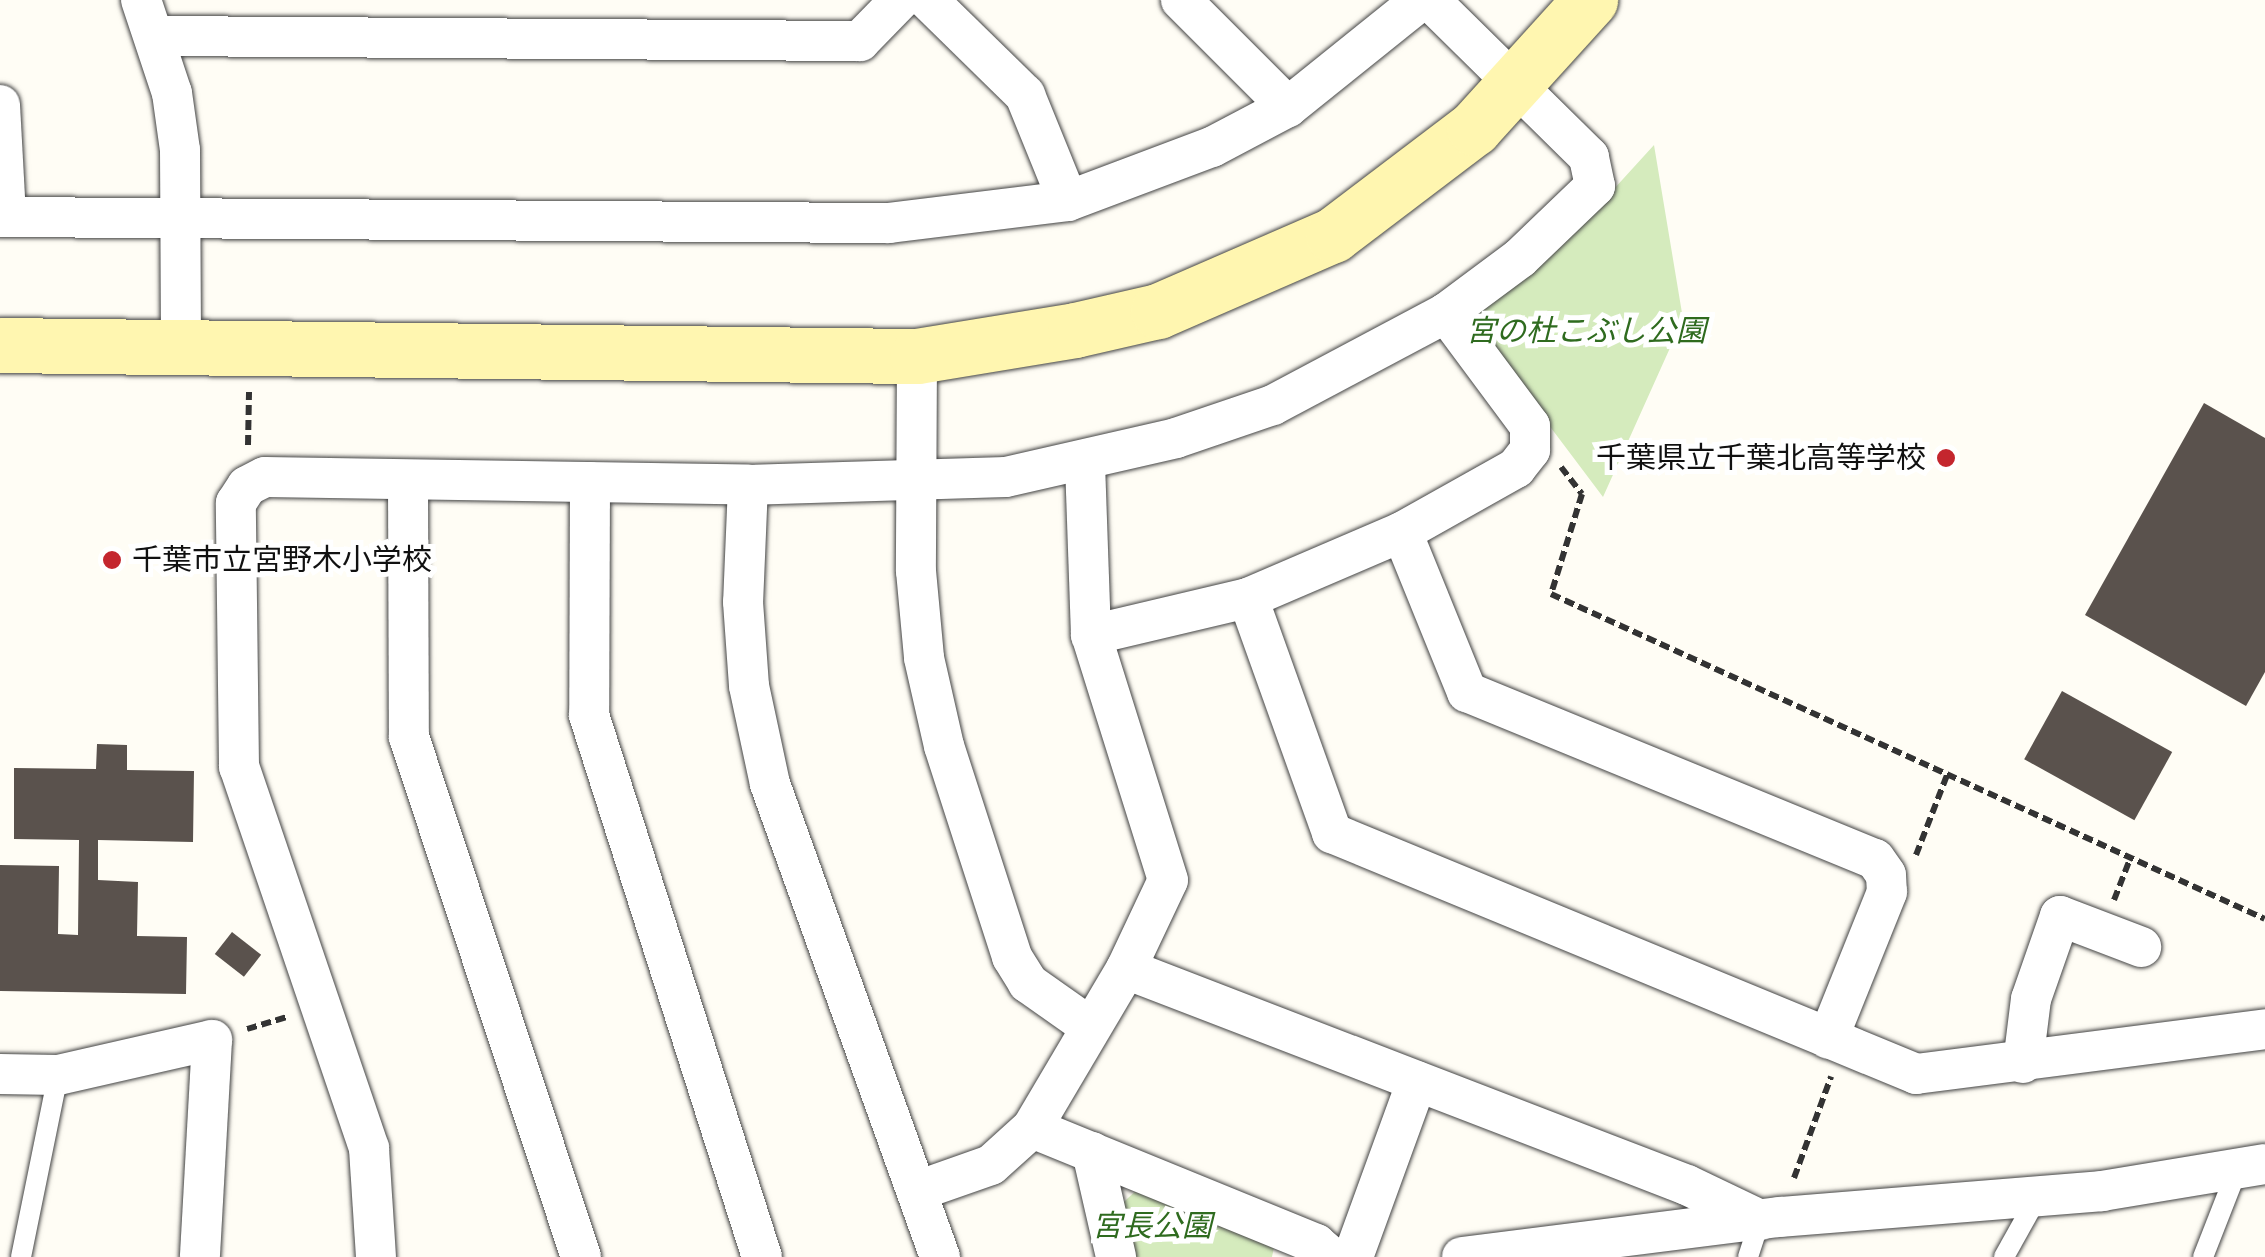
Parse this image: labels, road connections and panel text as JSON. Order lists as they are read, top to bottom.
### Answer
{
  "parks": ["宮の杜こぶし公園", "宮長公園"],
  "places": ["千葉県立千葉北高等学校", "千葉市立宮野木小学校"]
}
